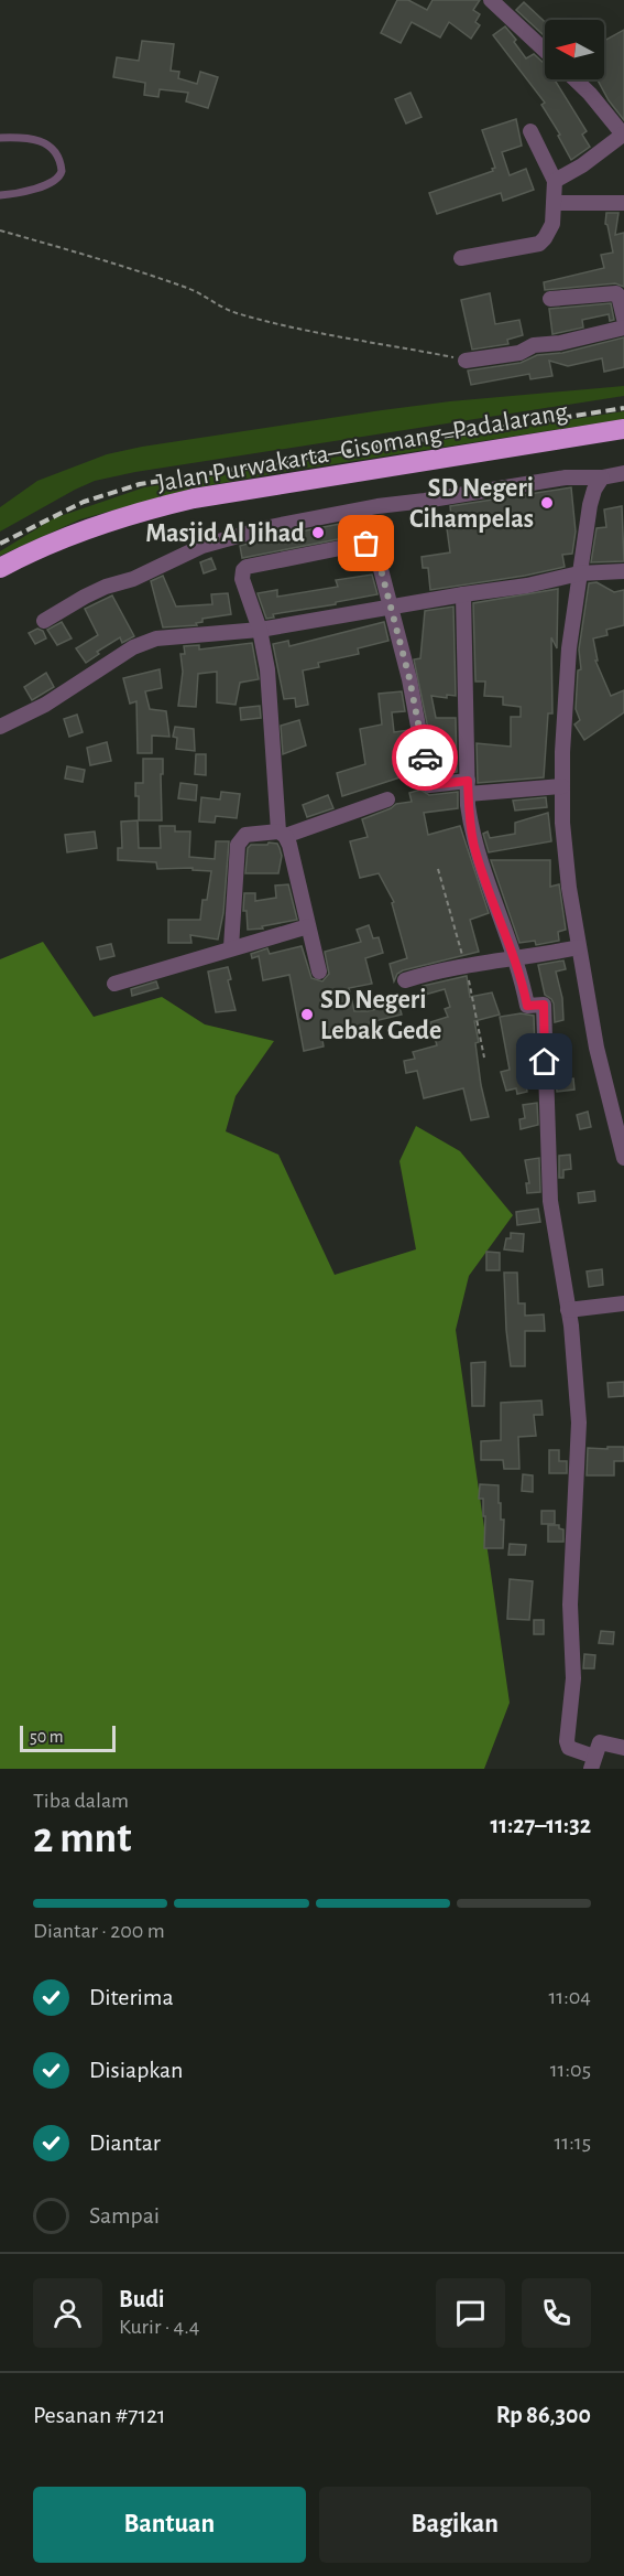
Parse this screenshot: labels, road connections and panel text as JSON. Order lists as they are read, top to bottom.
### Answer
{
  "streets": {
    "highway": ["Jalan Purwakarta–Cisomang–Padalarang"]
  },
  "places": ["SD Negeri Cihampelas", "Masjid Al Jihad", "SD Negeri Lebak Gede"],
  "scale_bar": "50 m",
  "north": "left",
  "page": {
    "scale": "50 m",
    "heading": ["2 mnt", "Tiba dalam", "11:27–11:32"],
    "panel": [
      "Budi",
      "Kurir · 4.4",
      "Pesanan #7121",
      "Rp 86,300"
    ],
    "bar": "Diantar · 200 m",
    "list": [
      ["Diterima", "11:04"],
      ["Disiapkan", "11:05"],
      ["Diantar", "11:15"],
      "Sampai"
    ],
    "buttons": ["Bantuan", "Bagikan"]
  }
}
